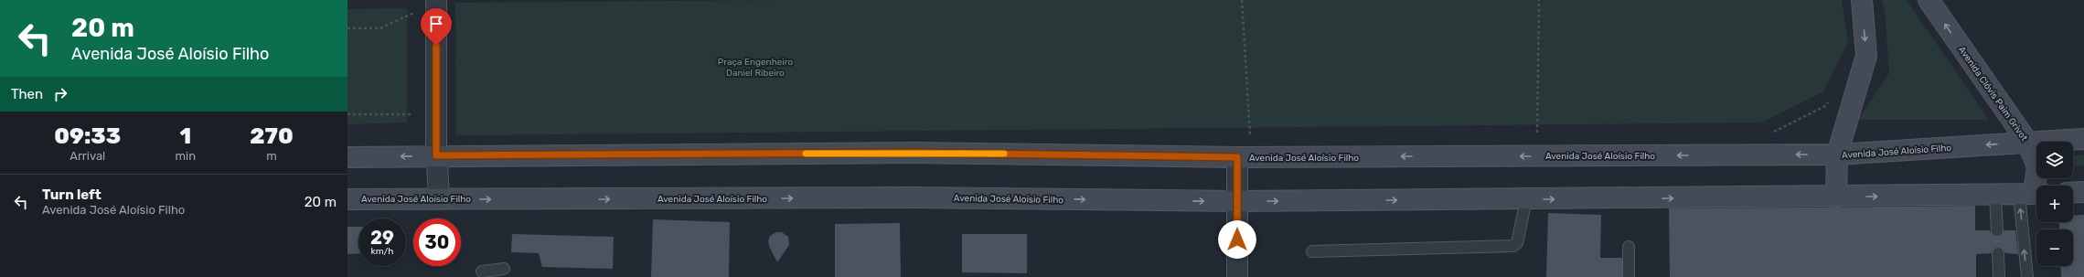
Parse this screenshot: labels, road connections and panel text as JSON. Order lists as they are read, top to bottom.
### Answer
{
  "streets": {
    "street": ["Avenida Clóvis Paim Grivot", "Avenida José Aloísio Filho"]
  },
  "crossings": [
    ["Avenida Clóvis Paim Grivot", "Avenida José Aloísio Filho"]
  ],
  "one_way": ["Avenida Clóvis Paim Grivot"],
  "parks": ["Praça Engenheiro Daniel Ribeiro"],
  "page": {
    "turn": ["20 m", "Avenida José Aloísio Filho"],
    "then": "Then",
    "eta": [
      "09:33",
      "Arrival",
      "1",
      "min",
      "270",
      "m"
    ],
    "map_buttons": ["+", "−"],
    "list": [
      {
        "name": "Turn left",
        "note": "Avenida José Aloísio Filho",
        "value": "20 m"
      }
    ],
    "speed": "29 km/h",
    "limit": "30"
  }
}
